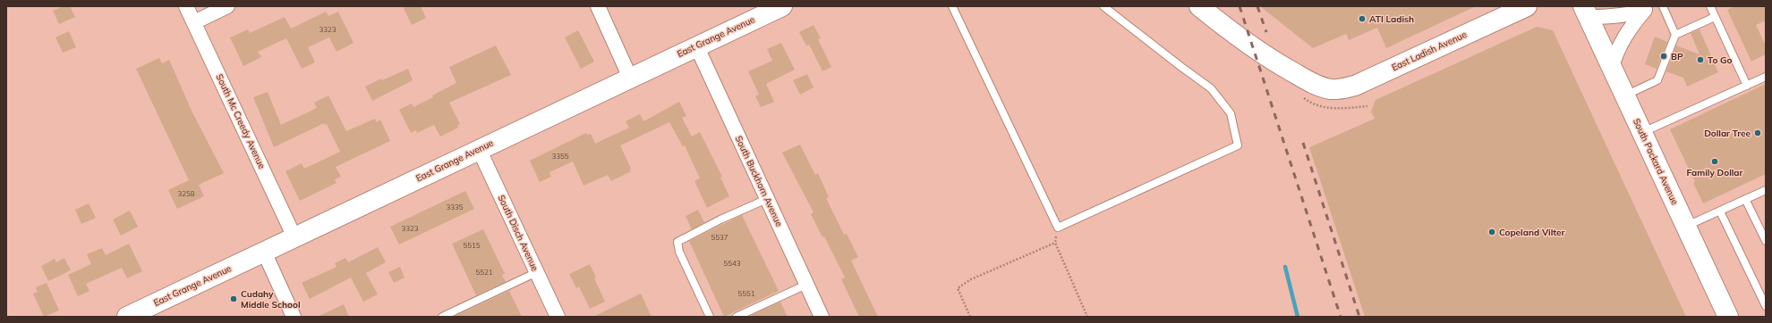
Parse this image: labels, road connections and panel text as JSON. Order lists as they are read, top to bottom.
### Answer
{
  "streets": {
    "street": [
      "East Grange Avenue",
      "East Ladish Avenue",
      "South Mc Creedy Avenue",
      "South Packard Avenue",
      "South Buckhorn Avenue",
      "South Disch Avenue"
    ]
  },
  "crossings": [
    ["East Grange Avenue", "South Mc Creedy Avenue"],
    ["East Grange Avenue", "South Buckhorn Avenue"],
    ["East Grange Avenue", "South Disch Avenue"]
  ],
  "places": [
    "ATI Ladish",
    "BP",
    "To Go",
    "Dollar Tree",
    "Family Dollar",
    "Copeland Vilter",
    "Cudahy Middle School"
  ],
  "house_numbers": [
    "3323",
    "3355",
    "3258",
    "3335",
    "3323",
    "5537",
    "5515",
    "5543",
    "5521",
    "5551"
  ]
}
